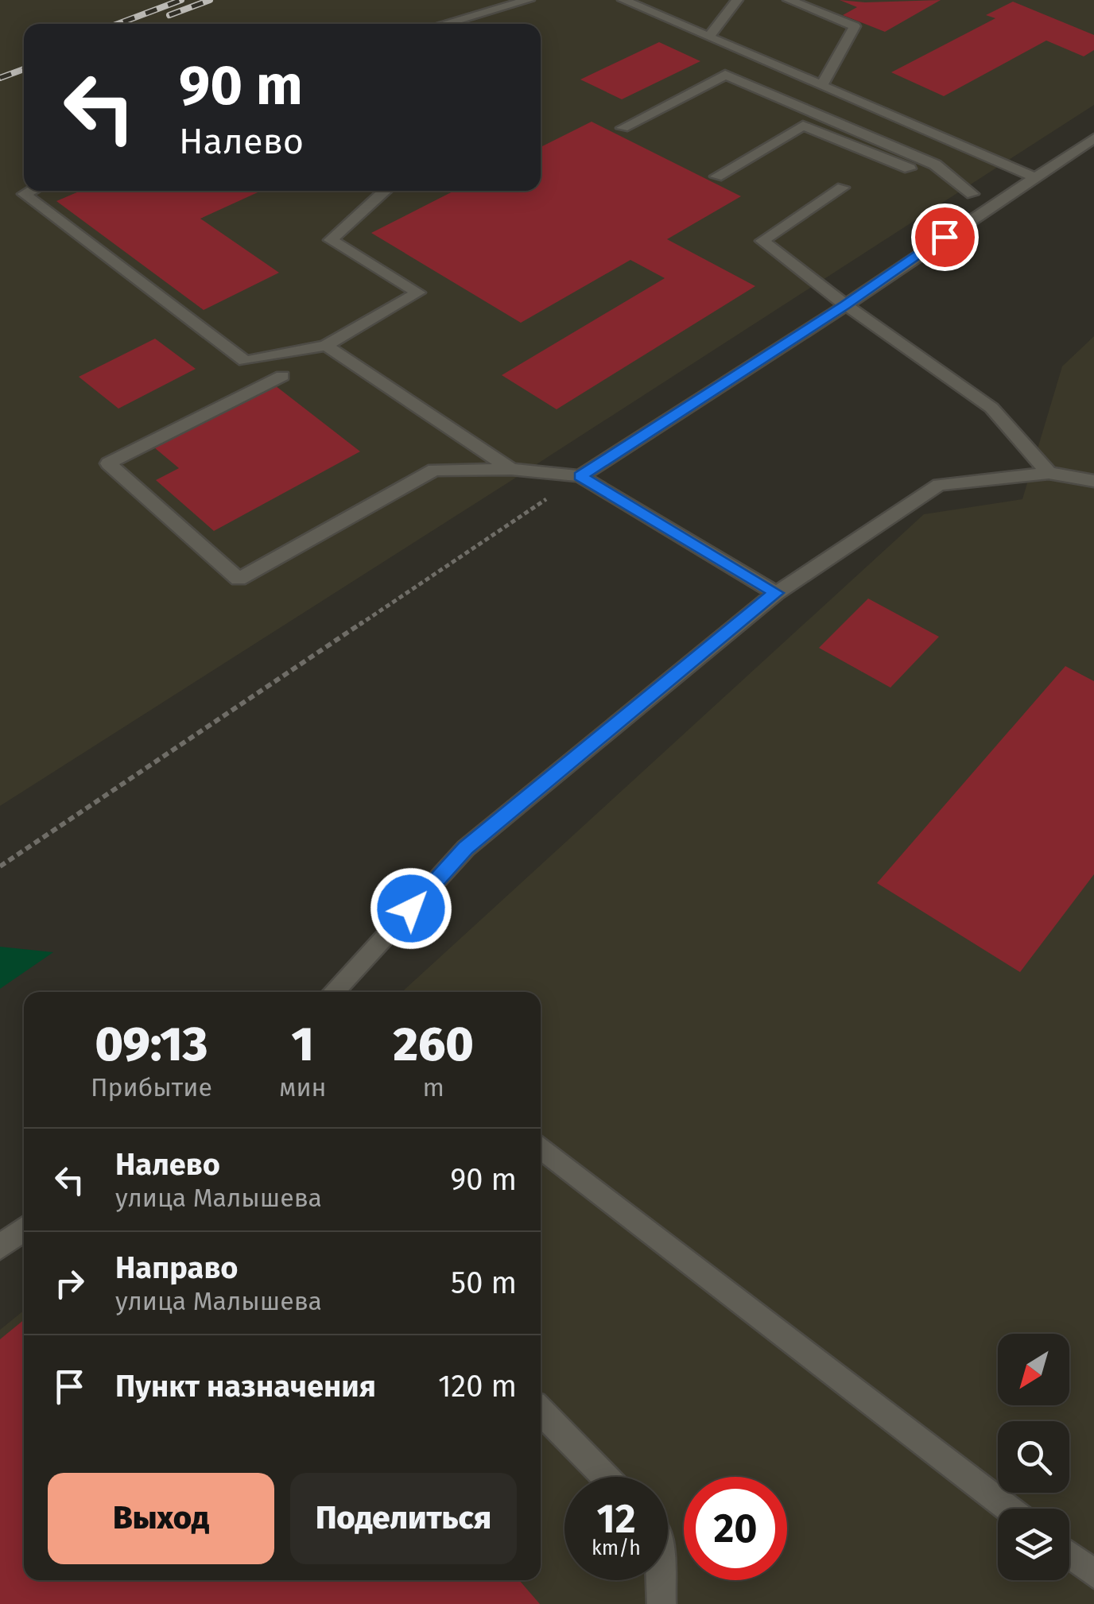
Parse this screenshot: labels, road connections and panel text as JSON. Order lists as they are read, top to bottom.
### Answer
{
  "north": "bottom left",
  "page": {
    "turn": ["90 m", "Налево"],
    "eta": [
      "09:13",
      "Прибытие",
      "1",
      "мин",
      "260",
      "m"
    ],
    "list": [
      {
        "name": "Налево",
        "note": "улица Малышева",
        "value": "90 m"
      },
      {
        "name": "Направо",
        "note": "улица Малышева",
        "value": "50 m"
      },
      {
        "name": "Пункт назначения",
        "value": "120 m"
      }
    ],
    "buttons": ["Выход", "Поделиться"],
    "speed": "12 km/h",
    "limit": "20"
  }
}
